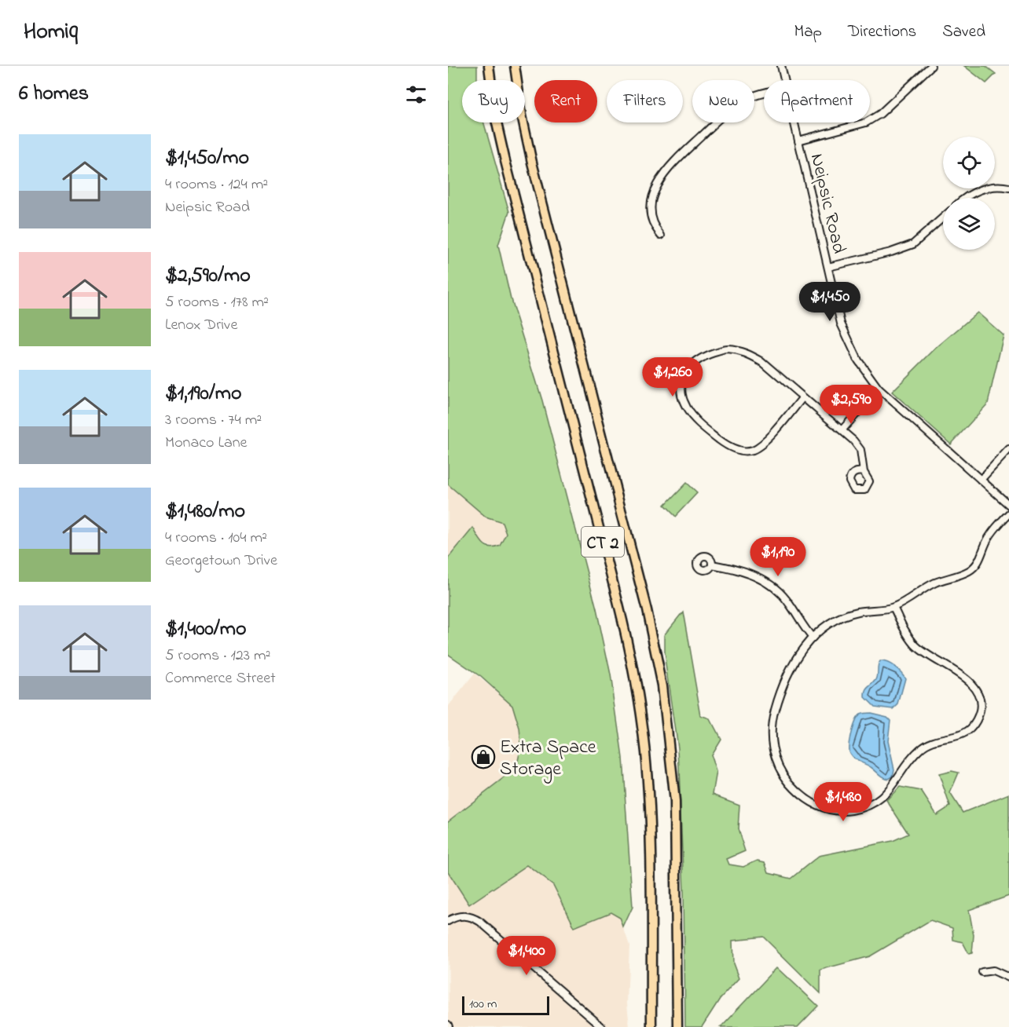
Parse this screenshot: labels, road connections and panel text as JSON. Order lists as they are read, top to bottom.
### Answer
{
  "streets": {
    "highway": ["CT 2"],
    "street": ["Neipsic Road"]
  },
  "places": {
    "shop": ["Extra Space Storage"]
  },
  "scale_bar": "100 m",
  "page": {
    "header": "Homiq",
    "nav": ["Map", "Directions", "Saved"],
    "heading": "6 homes",
    "chip": [
      "Buy",
      "Rent",
      "Filters",
      "New",
      "Apartment"
    ],
    "list": [
      {
        "name": "$1,450/mo",
        "note": "4 rooms · 124 m² · Neipsic Road"
      },
      {
        "name": "$2,590/mo",
        "note": "5 rooms · 178 m² · Lenox Drive"
      },
      {
        "name": "$1,190/mo",
        "note": "3 rooms · 74 m² · Monaco Lane"
      },
      {
        "name": "$1,480/mo",
        "note": "4 rooms · 104 m² · Georgetown Drive"
      },
      {
        "name": "$1,400/mo",
        "note": "5 rooms · 123 m² · Commerce Street"
      }
    ],
    "price": [
      "$1,450",
      "$1,260",
      "$2,590",
      "$1,190",
      "$1,480",
      "$1,400"
    ],
    "scale": "100 m"
  }
}
